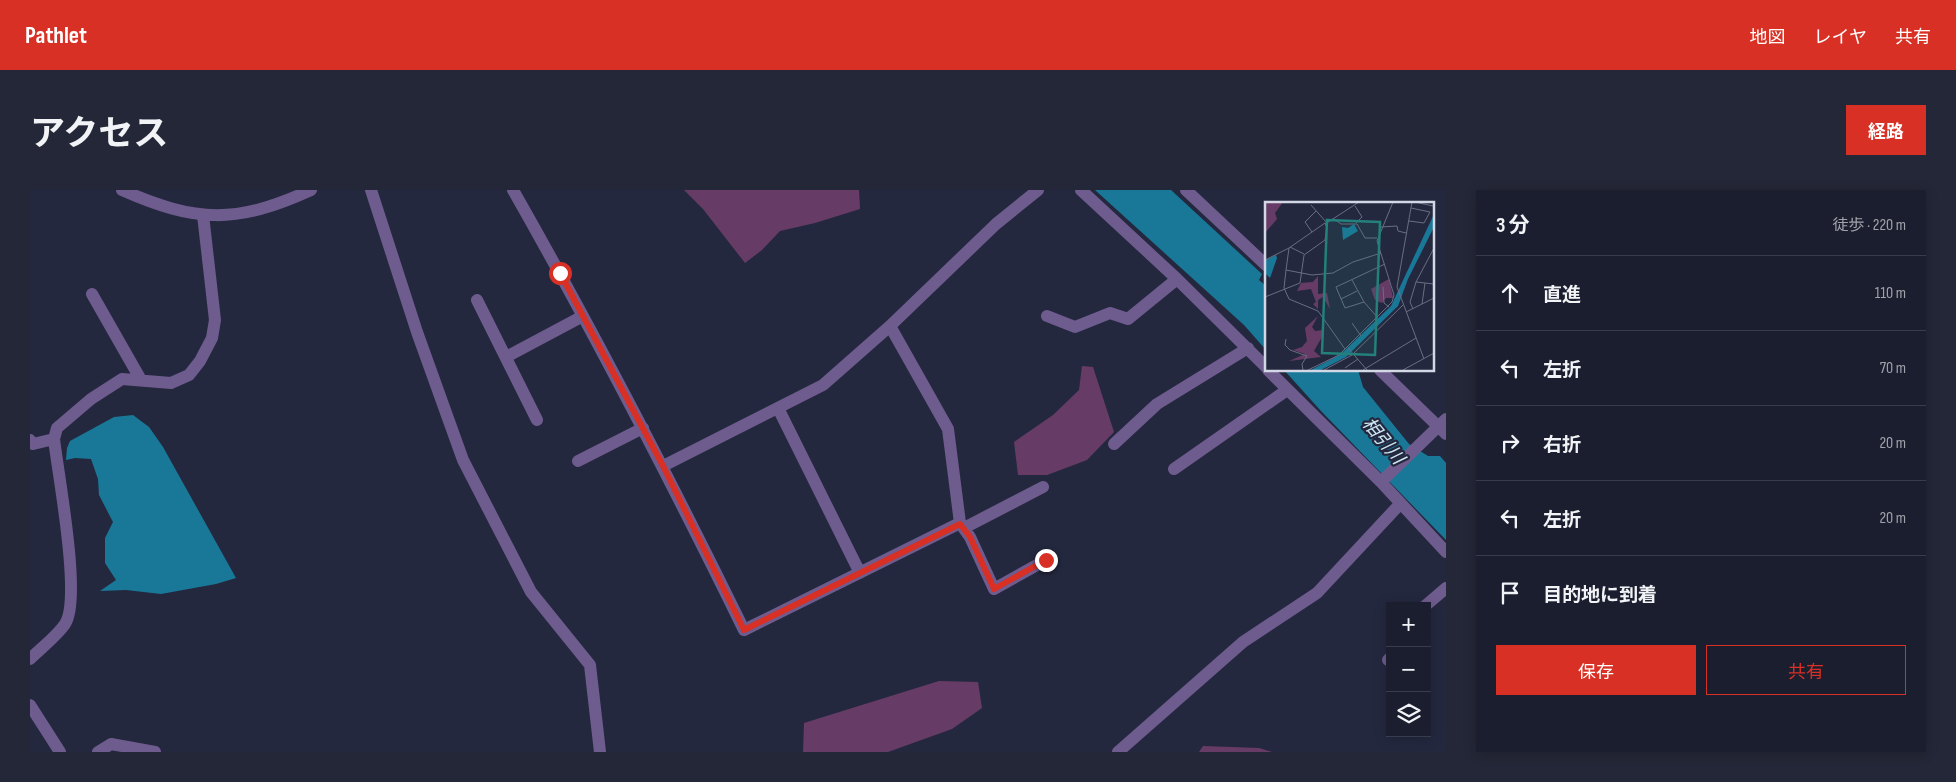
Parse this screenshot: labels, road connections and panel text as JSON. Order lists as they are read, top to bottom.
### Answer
{
  "water": ["相引川"],
  "page": {
    "header": "Pathlet",
    "nav": ["地図", "レイヤ", "共有"],
    "title": "アクセス",
    "buttons": [
      "経路",
      ["保存", "共有"]
    ],
    "heading": ["3 分", "徒歩 · 220 m"],
    "list": [
      ["直進", "110 m"],
      ["左折", "70 m"],
      ["右折", "20 m"],
      ["左折", "20 m"],
      "目的地に到着"
    ],
    "map_buttons": ["+", "−"]
  }
}
